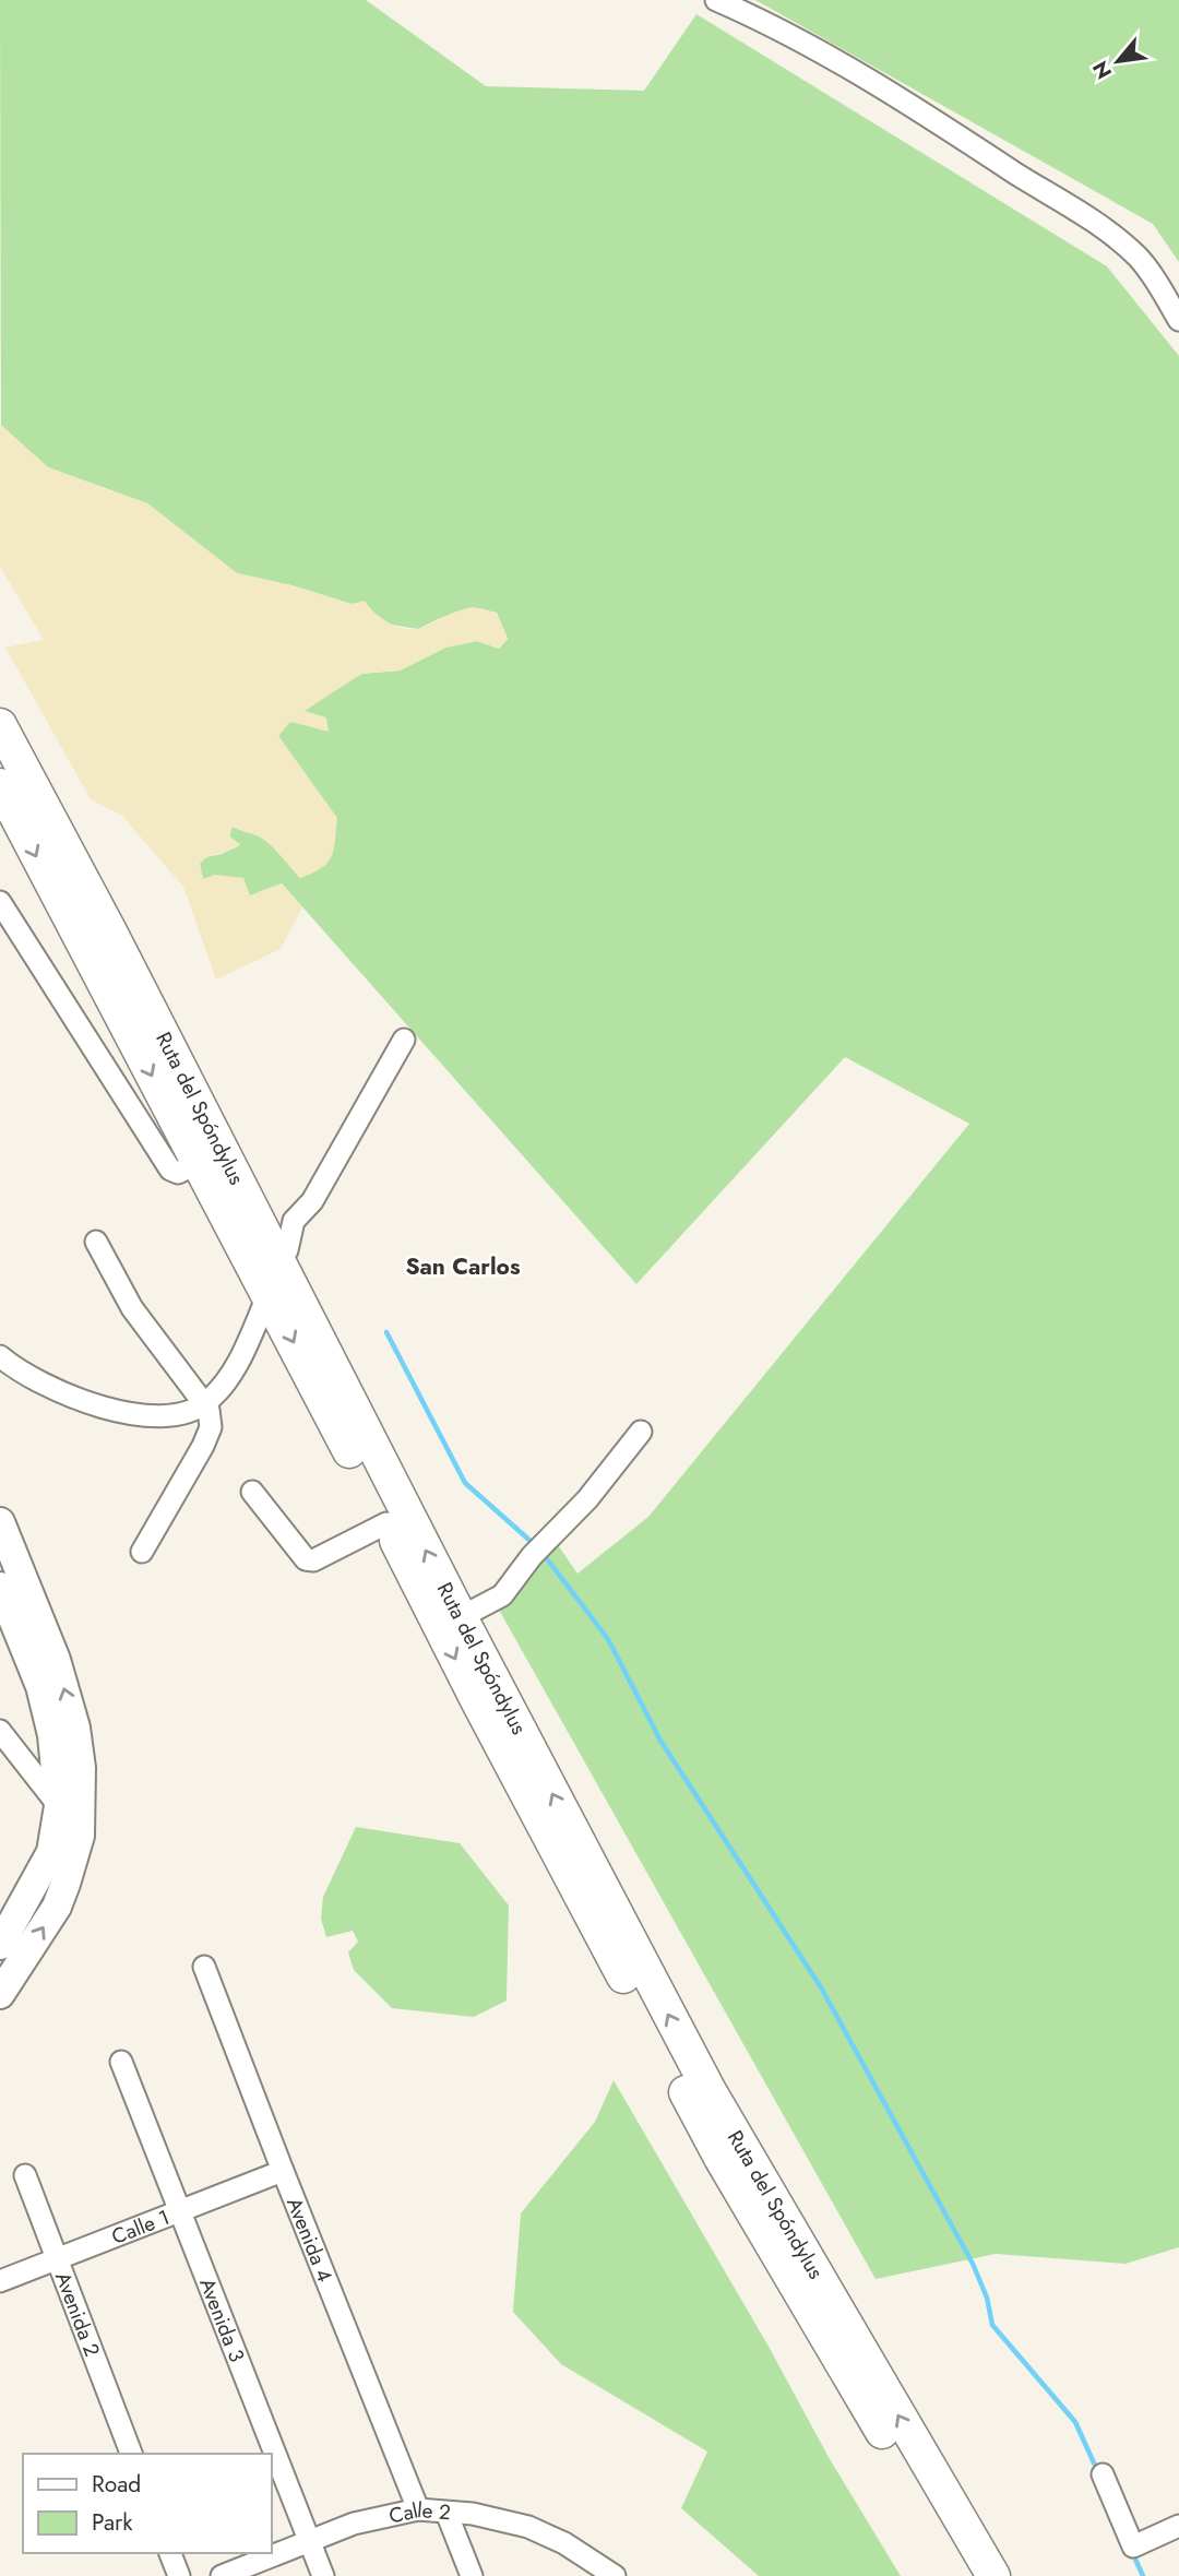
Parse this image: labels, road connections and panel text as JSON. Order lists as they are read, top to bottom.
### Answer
{
  "streets": {
    "highway": ["Ruta del Spóndylus"],
    "street": [
      "Calle 1",
      "Avenida 4",
      "Avenida 2",
      "Avenida 3",
      "Calle 2"
    ]
  },
  "crossings": [
    ["Calle 1", "Avenida 4"],
    ["Calle 1", "Avenida 2"],
    ["Calle 1", "Avenida 3"],
    ["Avenida 4", "Calle 2"],
    ["Avenida 3", "Calle 2"]
  ],
  "districts": ["San Carlos"],
  "legend": ["Road", "Park"],
  "north": "bottom left"
}
